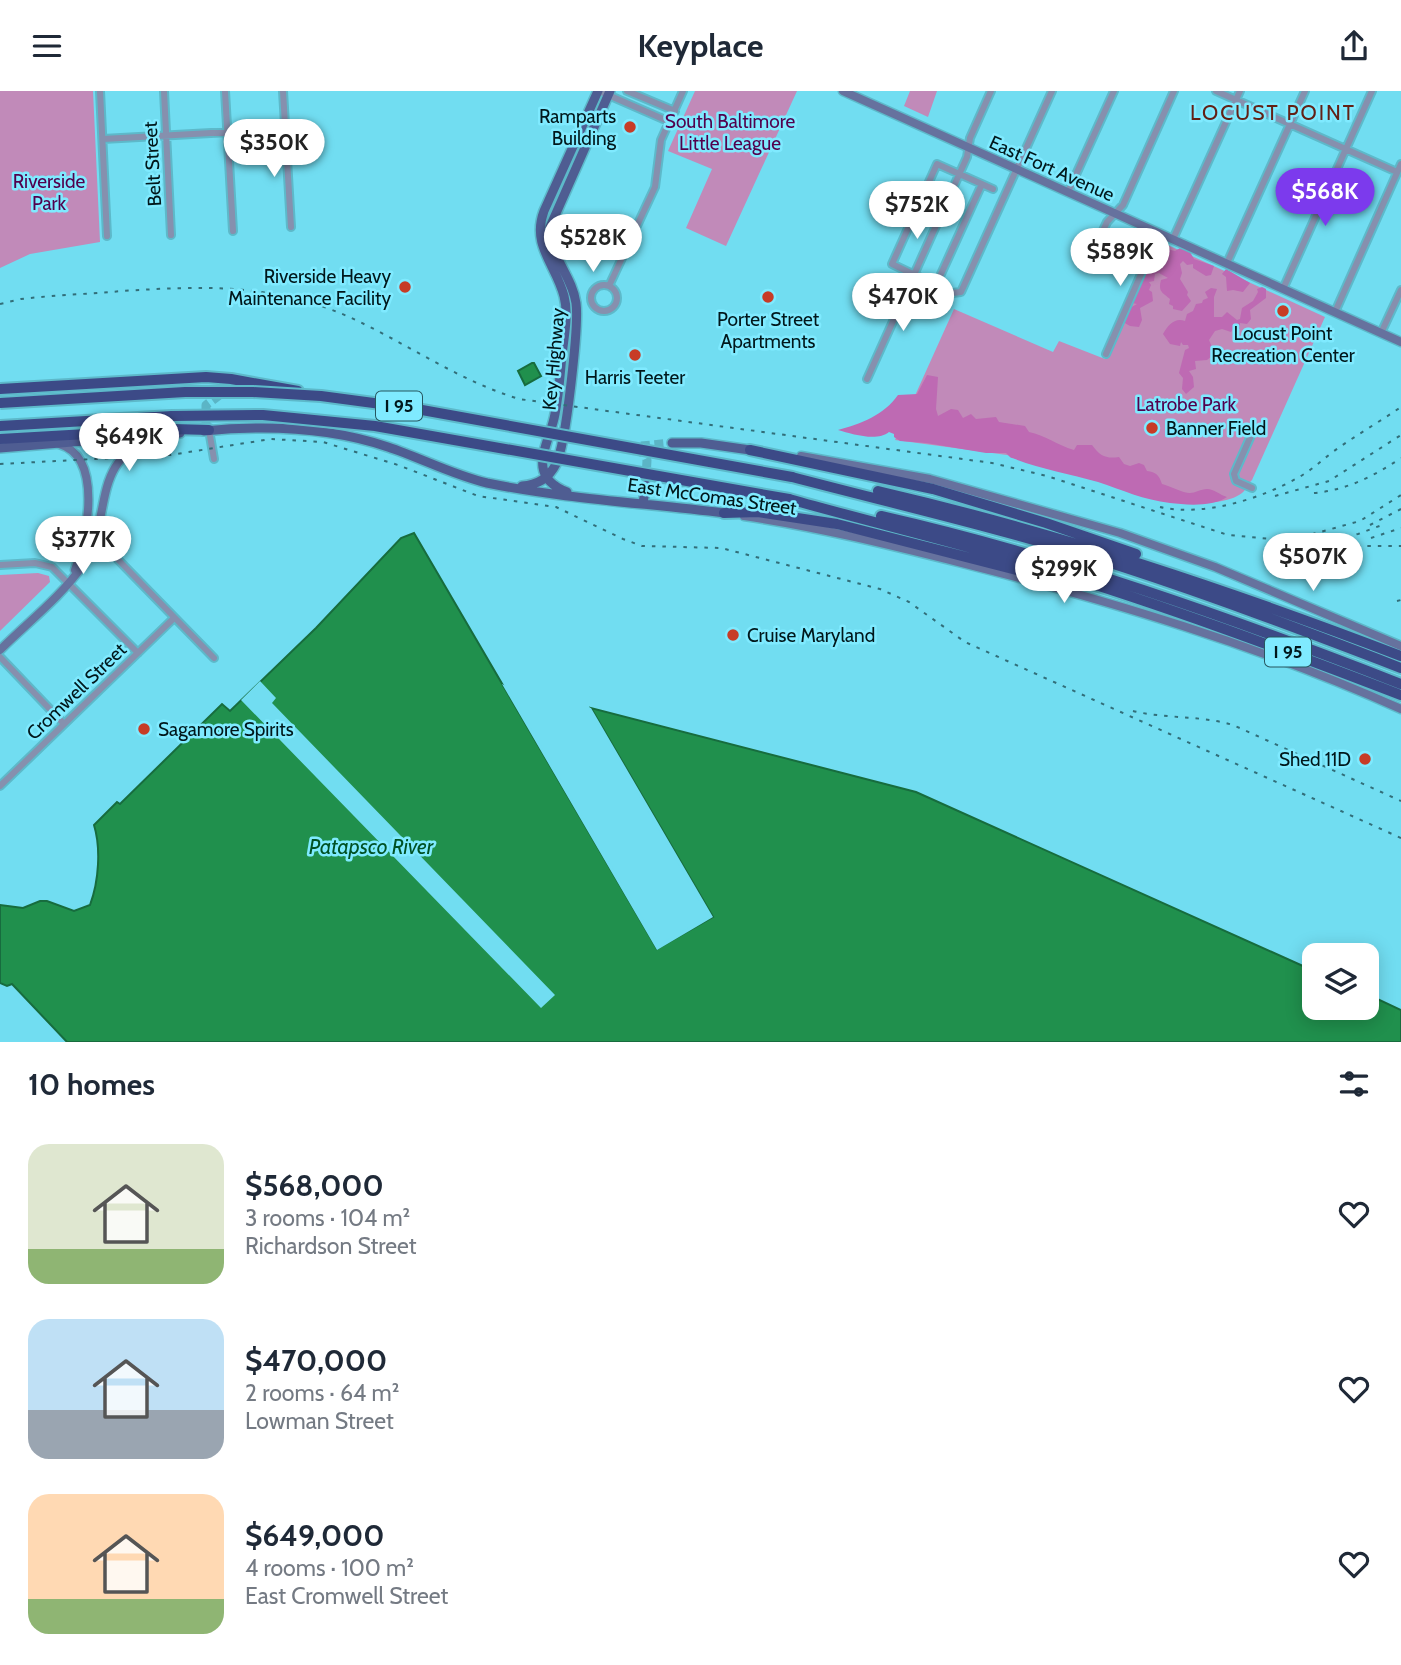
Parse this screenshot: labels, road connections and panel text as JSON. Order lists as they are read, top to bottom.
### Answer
{
  "streets": {
    "highway": ["I 95"],
    "main road": ["Key Highway", "East McComas Street"],
    "street": ["Belt Street", "East Fort Avenue", "Cromwell Street"]
  },
  "districts": ["LOCUST POINT"],
  "water": ["Patapsco River"],
  "parks": ["South Baltimore Little League", "Riverside Park", "Latrobe Park"],
  "places": [
    "Ramparts Building",
    "Riverside Heavy Maintenance Facility",
    "Porter Street Apartments",
    "Locust Point Recreation Center",
    "Harris Teeter",
    "Banner Field",
    "Cruise Maryland",
    "Sagamore Spirits",
    "Shed 11D"
  ],
  "page": {
    "header": "Keyplace",
    "price": [
      "$350K",
      "$568K",
      "$752K",
      "$528K",
      "$589K",
      "$470K",
      "$649K",
      "$377K",
      "$507K",
      "$299K"
    ],
    "heading": "10 homes",
    "list": [
      {
        "name": "$568,000",
        "note": "3 rooms · 104 m² · Richardson Street"
      },
      {
        "name": "$470,000",
        "note": "2 rooms · 64 m² · Lowman Street"
      },
      {
        "name": "$649,000",
        "note": "4 rooms · 100 m² · East Cromwell Street"
      }
    ]
  }
}
